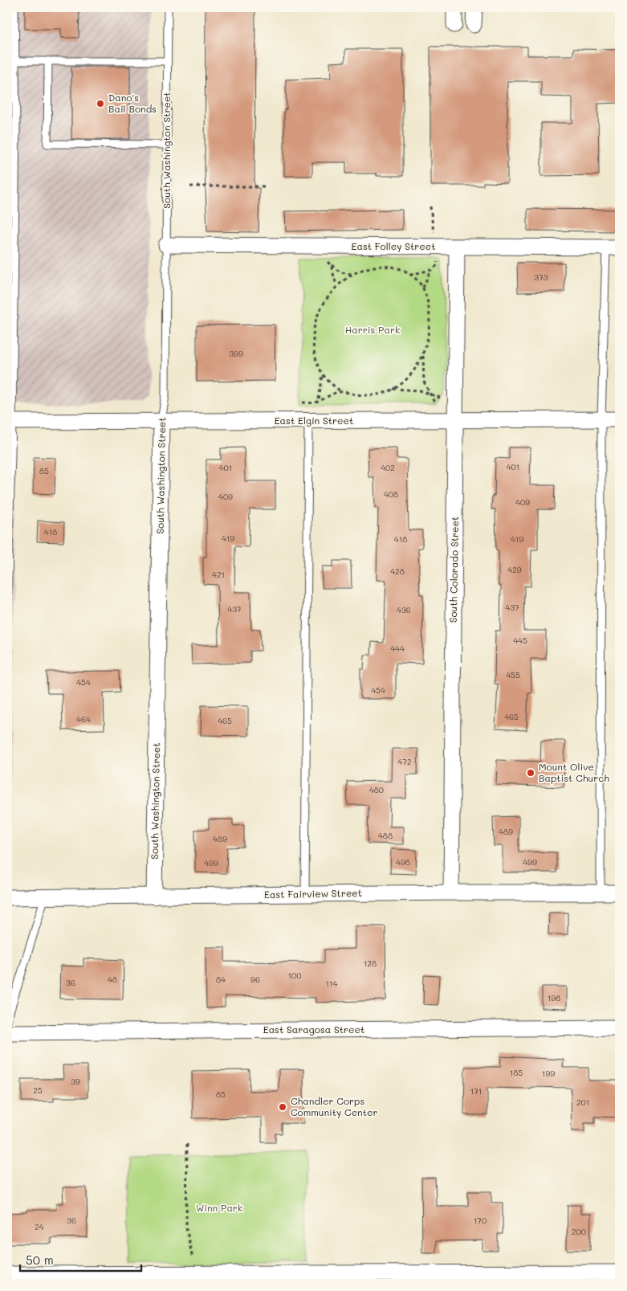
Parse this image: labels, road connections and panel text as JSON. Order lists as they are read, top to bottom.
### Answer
{
  "streets": {
    "street": [
      "South Washington Street",
      "East Folley Street",
      "East Elgin Street",
      "South Colorado Street",
      "East Fairview Street",
      "East Saragosa Street"
    ]
  },
  "crossings": [
    ["South Washington Street", "East Folley Street"],
    ["South Washington Street", "East Elgin Street"],
    ["South Washington Street", "East Fairview Street"],
    ["East Folley Street", "South Colorado Street"],
    ["East Elgin Street", "South Colorado Street"],
    ["South Colorado Street", "East Fairview Street"]
  ],
  "parks": ["Harris Park", "Winn Park"],
  "places": ["Dano's Bail Bonds", "Mount Olive Baptist Church", "Chandler Corps Community Center"],
  "house_numbers": [
    "373",
    "399",
    "401",
    "401",
    "402",
    "85",
    "408",
    "409",
    "409",
    "418",
    "419",
    "418",
    "419",
    "429",
    "428",
    "421",
    "437",
    "437",
    "436",
    "445",
    "444",
    "455",
    "454",
    "454",
    "465",
    "464",
    "465",
    "472",
    "480",
    "489",
    "488",
    "489",
    "498",
    "499",
    "499",
    "128",
    "100",
    "48",
    "84",
    "96",
    "36",
    "114",
    "198",
    "185",
    "199",
    "39",
    "25",
    "171",
    "85",
    "201",
    "36",
    "170",
    "24",
    "200"
  ],
  "scale_bar": "50 m"
}
